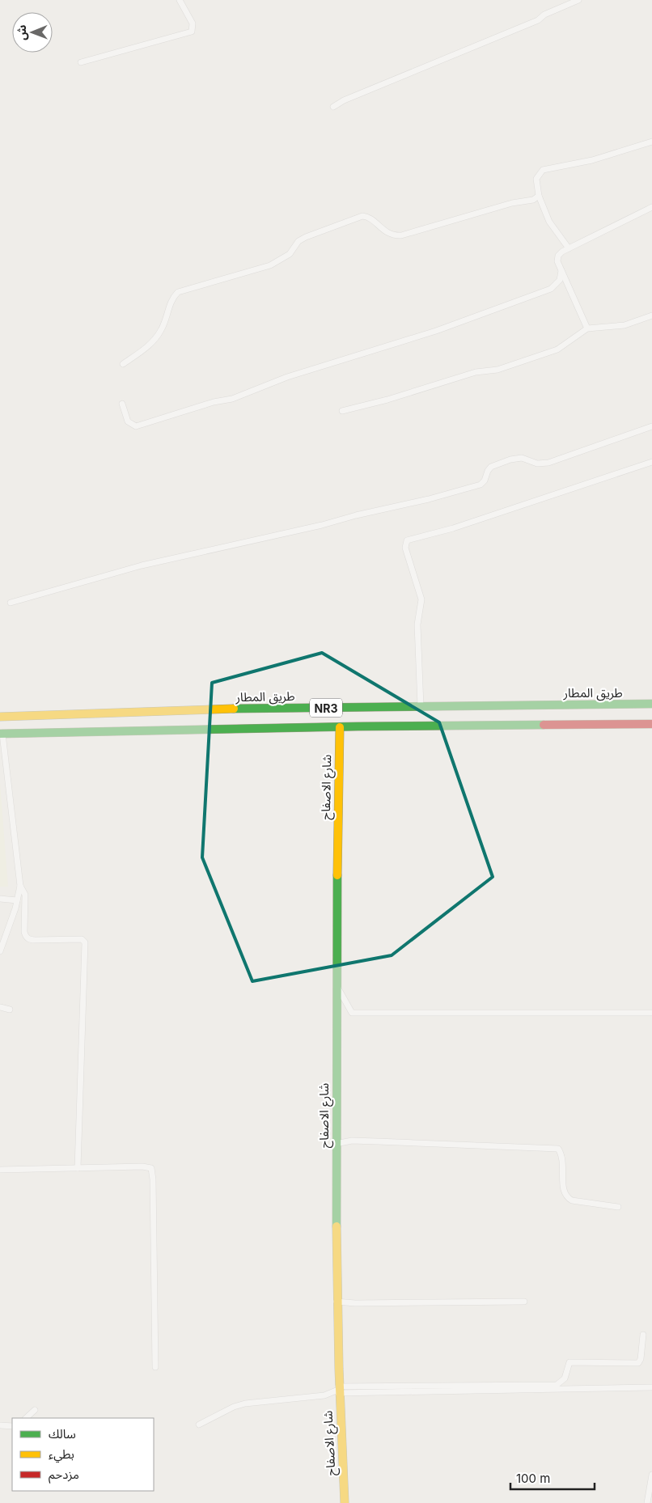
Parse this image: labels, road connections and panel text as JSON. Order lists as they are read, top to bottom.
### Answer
{
  "streets": {
    "main road": ["طريق المطار", "NR3", "شارع الاصفاح"]
  },
  "crossings": [
    ["NR3", "شارع الاصفاح"]
  ],
  "legend": ["سالك", "بطيء", "مزدحم"],
  "scale_bar": "100 m",
  "north": "left"
}
